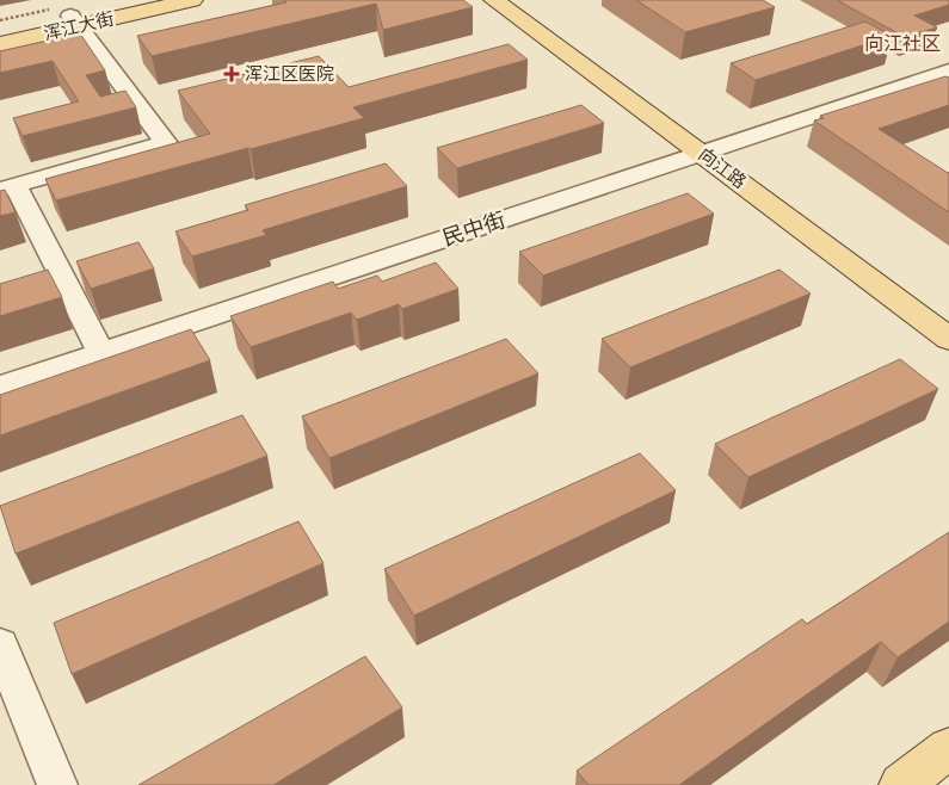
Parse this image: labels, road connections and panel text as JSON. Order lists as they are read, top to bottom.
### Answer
{
  "streets": {
    "main road": ["浑江大街", "向江路"],
    "street": ["民中街"]
  },
  "crossings": [
    ["向江路", "民中街"]
  ],
  "districts": ["向江社区"],
  "places": {
    "health": ["浑江区医院"]
  }
}
